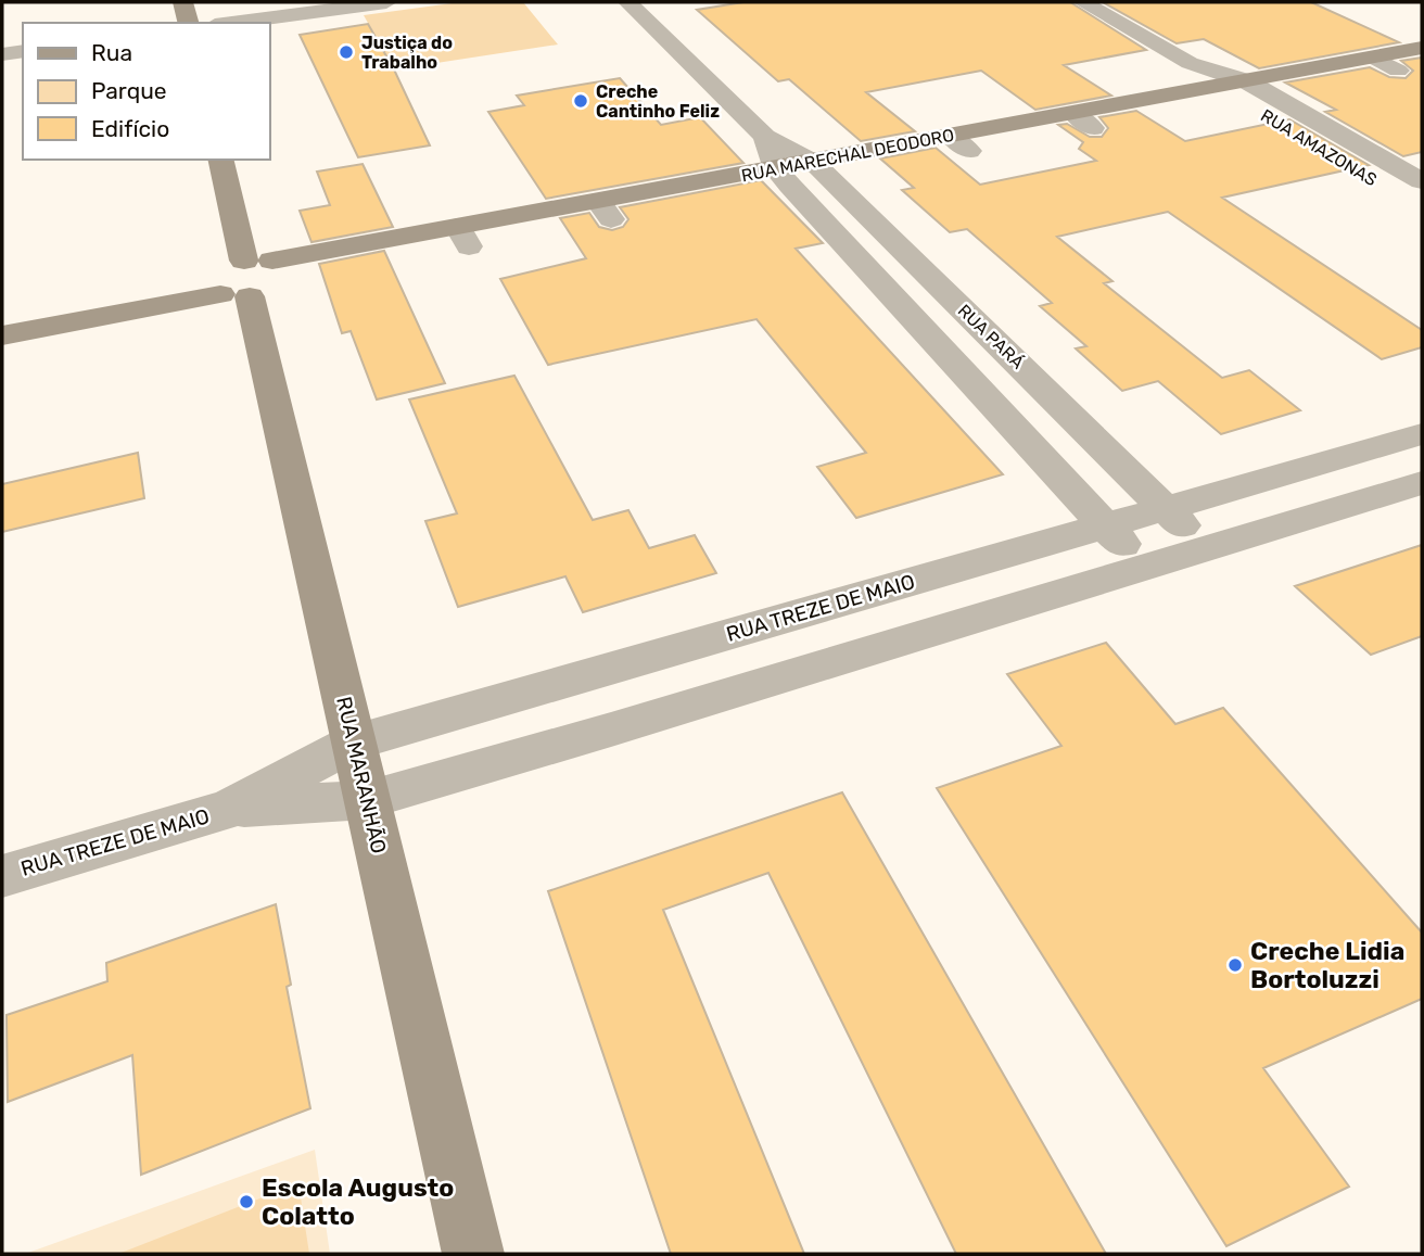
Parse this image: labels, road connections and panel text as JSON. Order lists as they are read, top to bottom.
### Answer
{
  "streets": {
    "street": [
      "RUA AMAZONAS",
      "RUA MARECHAL DEODORO",
      "RUA PARÁ",
      "RUA TREZE DE MAIO",
      "RUA MARANHÃO"
    ]
  },
  "crossings": [
    ["RUA AMAZONAS", "RUA MARECHAL DEODORO"],
    ["RUA MARECHAL DEODORO", "RUA PARÁ"],
    ["RUA MARECHAL DEODORO", "RUA MARANHÃO"],
    ["RUA PARÁ", "RUA TREZE DE MAIO"],
    ["RUA TREZE DE MAIO", "RUA MARANHÃO"]
  ],
  "places": [
    "Justiça do Trabalho",
    "Creche Cantinho Feliz",
    "Creche Lidia Bortoluzzi",
    "Escola Augusto Colatto"
  ],
  "legend": ["Rua", "Parque", "Edifício"]
}
